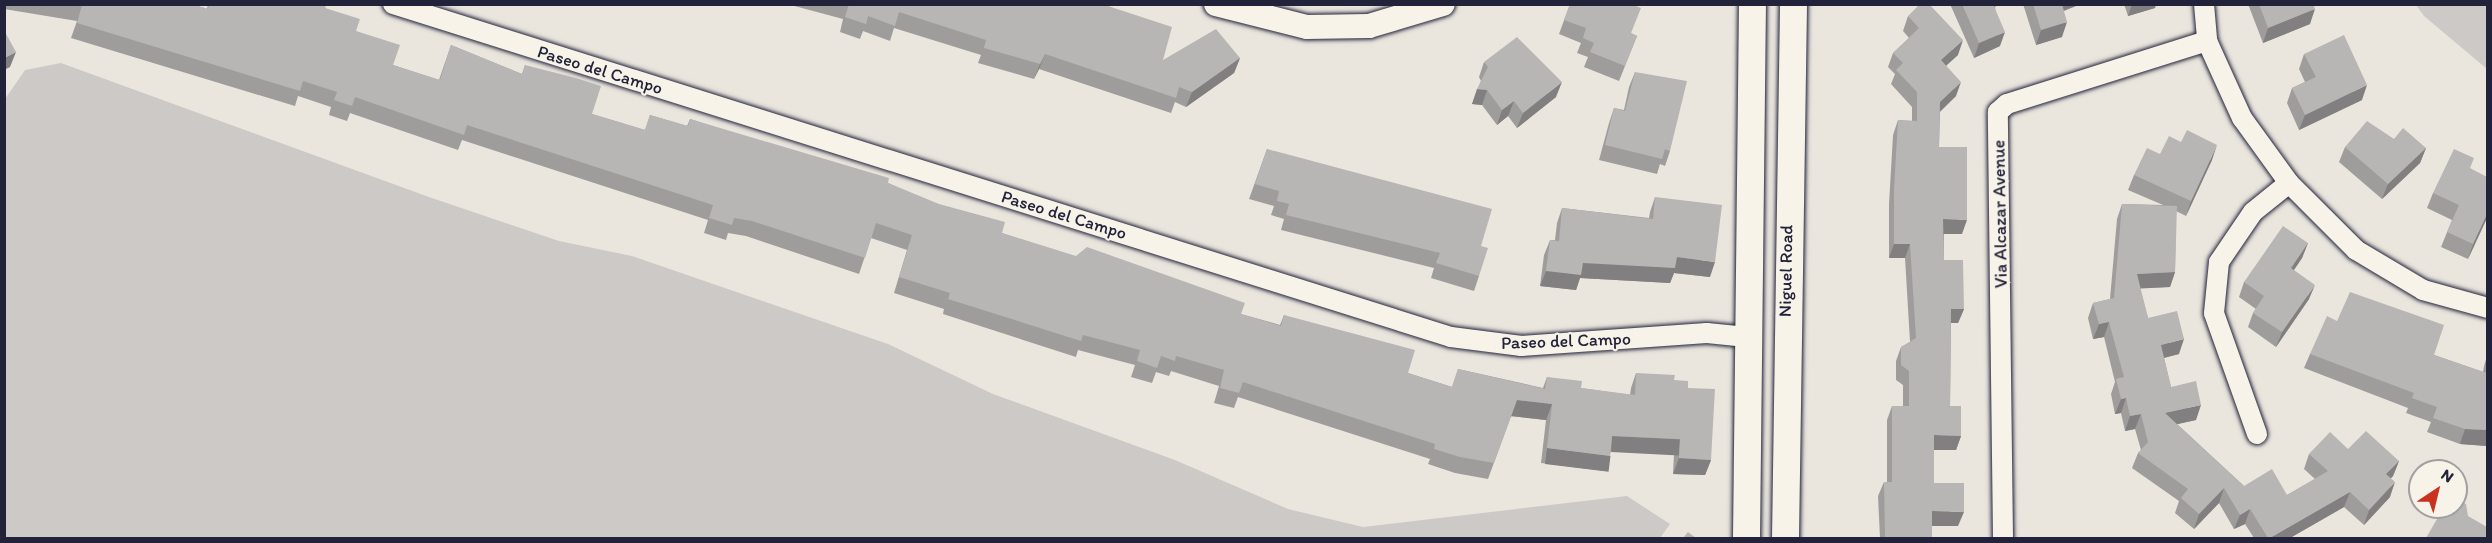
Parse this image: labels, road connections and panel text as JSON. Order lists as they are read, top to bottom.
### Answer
{
  "streets": {
    "main road": ["Niguel Road"],
    "street": ["Paseo del Campo", "Via Alcazar Avenue"]
  },
  "crossings": [
    ["Paseo del Campo", "Niguel Road"]
  ],
  "north": "top right"
}
